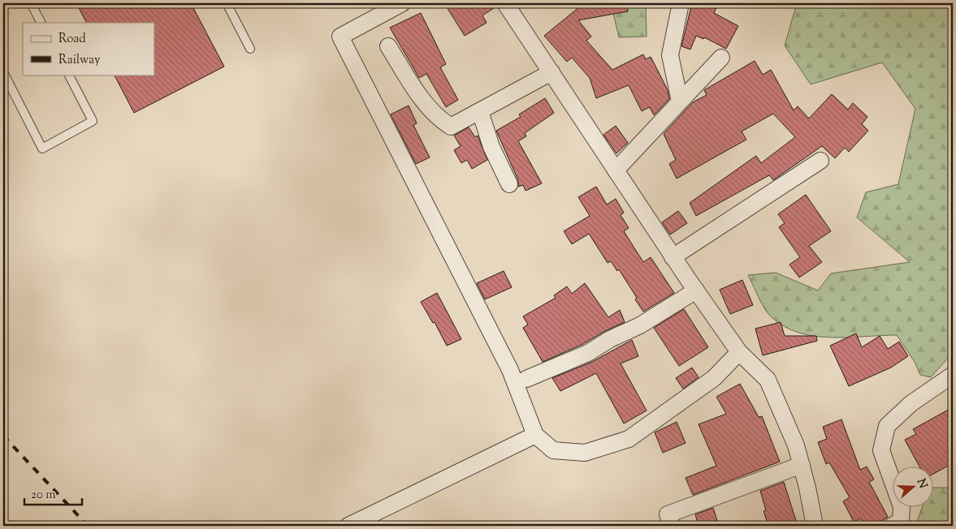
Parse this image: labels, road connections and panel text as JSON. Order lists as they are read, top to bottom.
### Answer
{
  "legend": ["Road", "Railway"],
  "scale_bar": "20 m",
  "north": "right"
}
